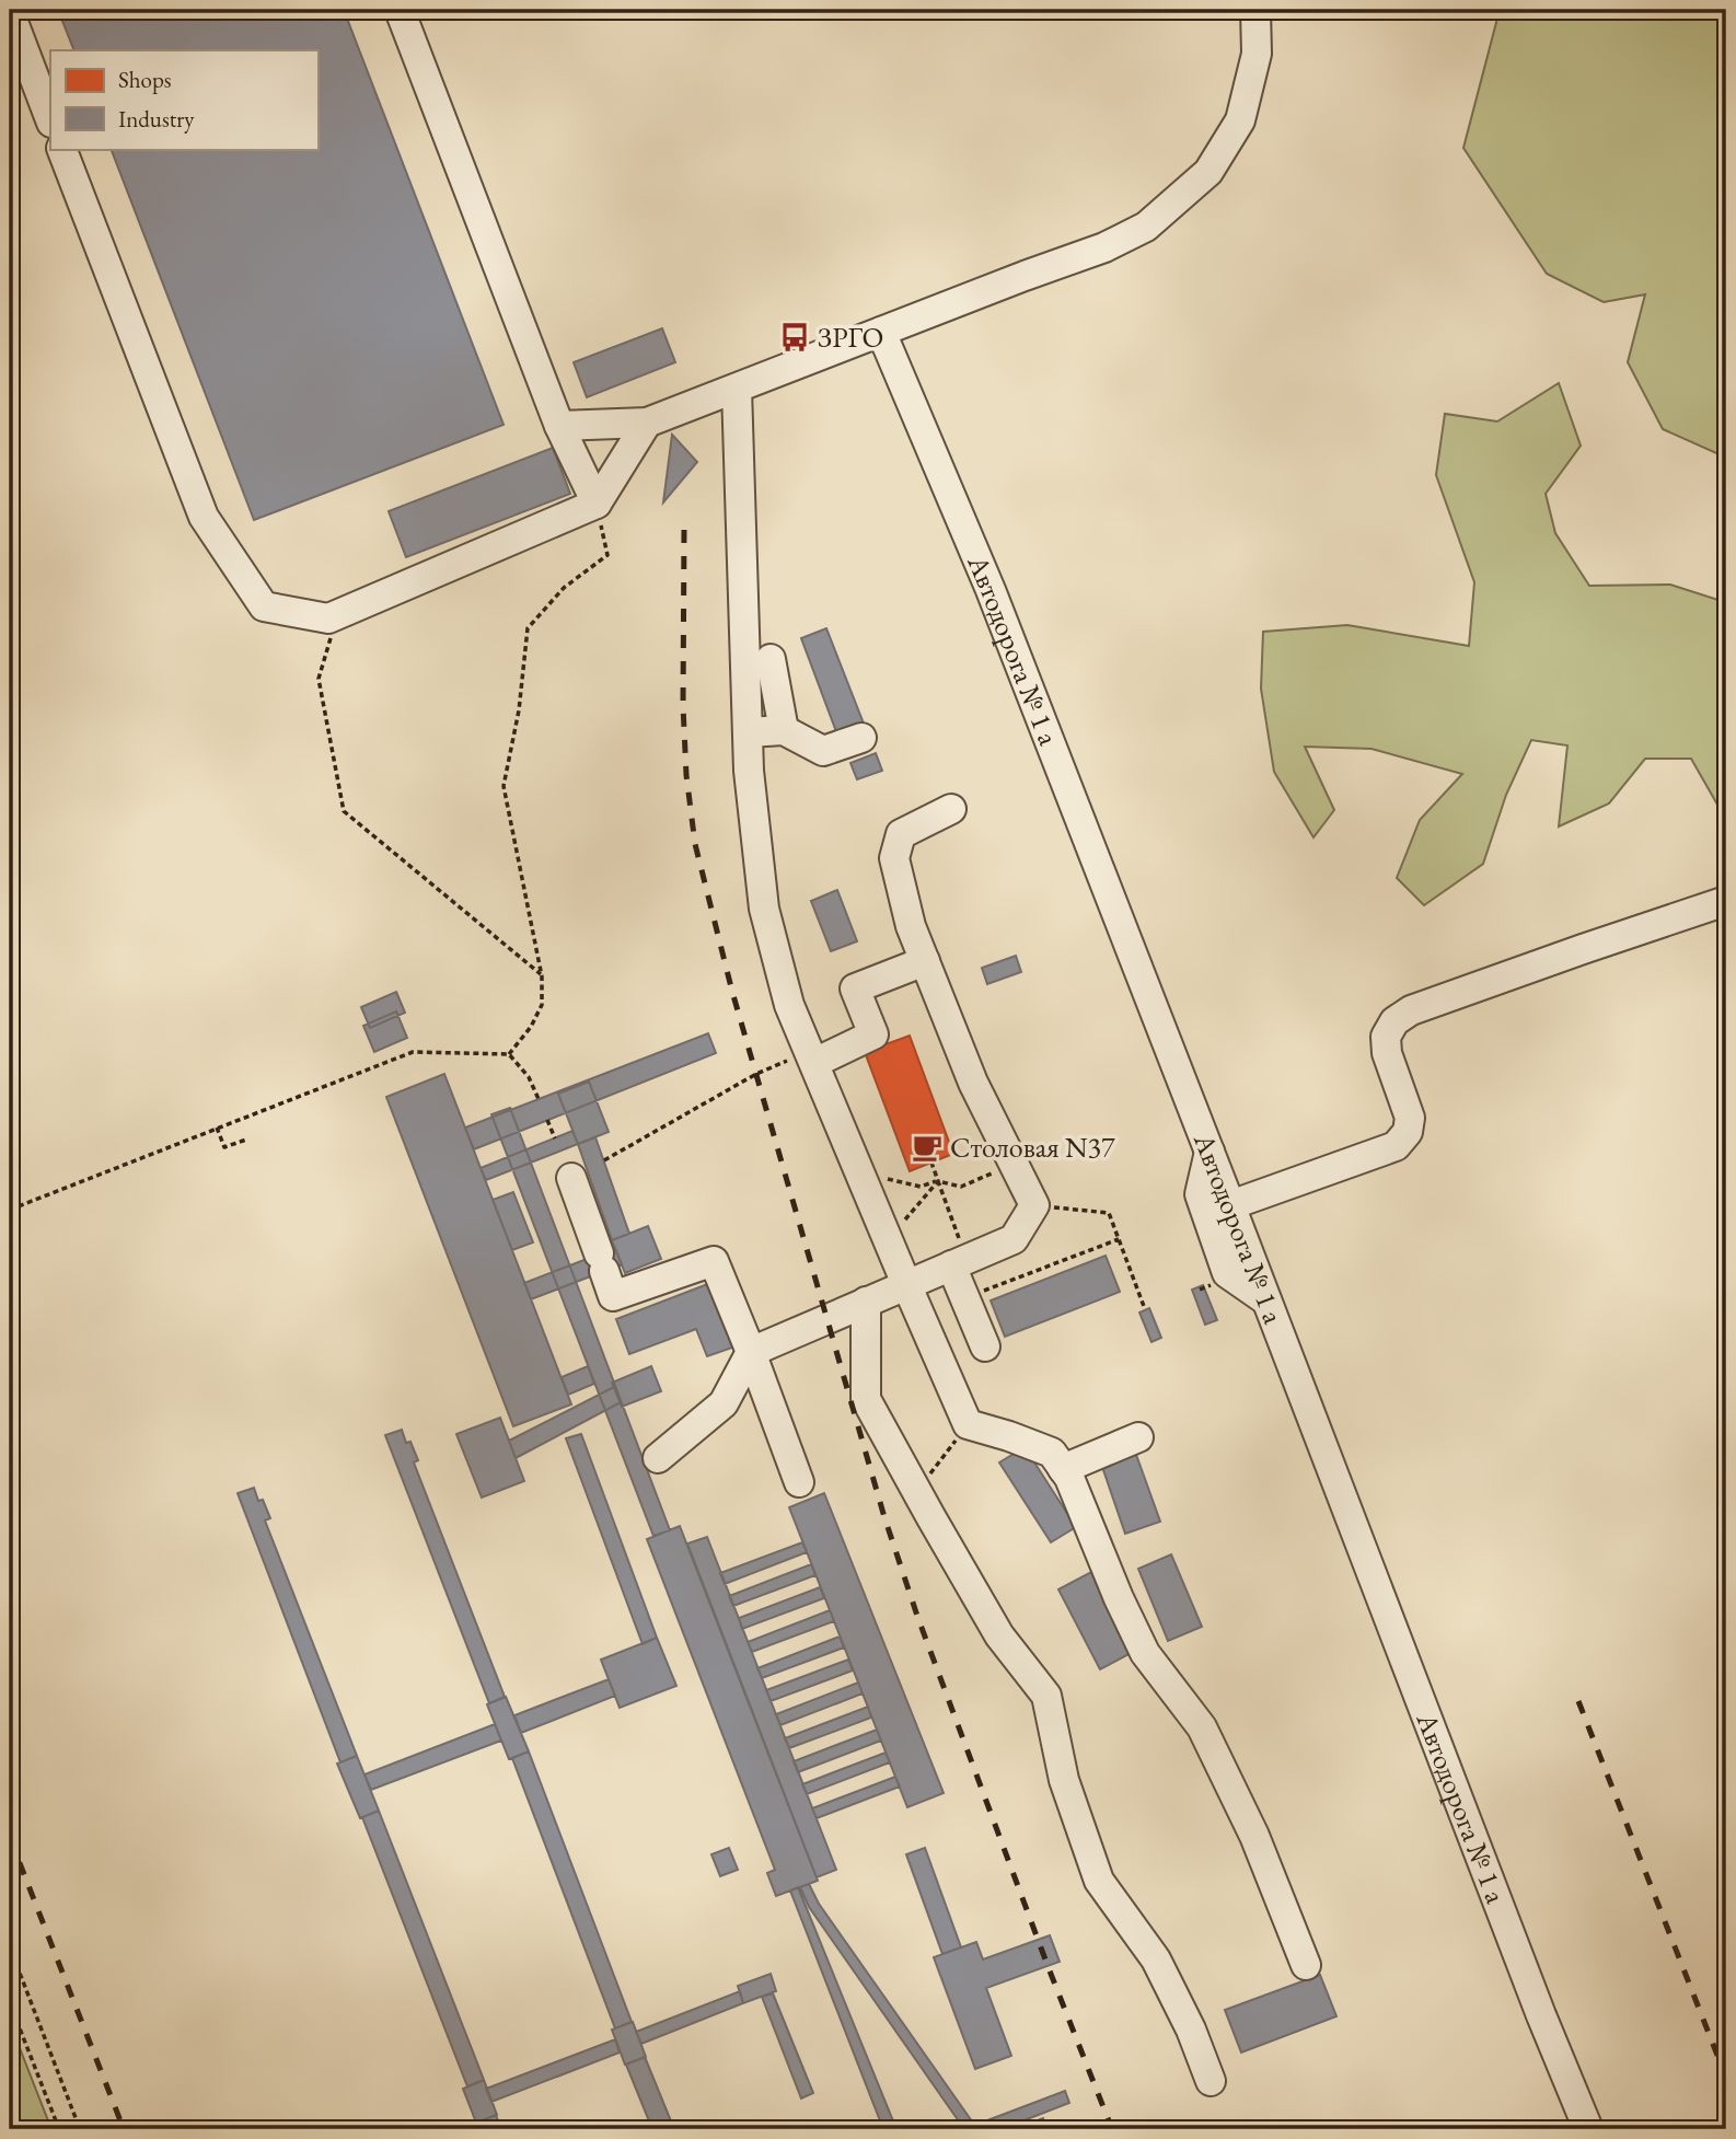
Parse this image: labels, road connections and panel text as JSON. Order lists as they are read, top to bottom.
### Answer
{
  "streets": {
    "street": ["Автодорога № 1 а"]
  },
  "places": {
    "bus stop": ["ЗРГО"],
    "cafe": ["Столовая N37"]
  },
  "legend": ["Shops", "Industry"]
}
